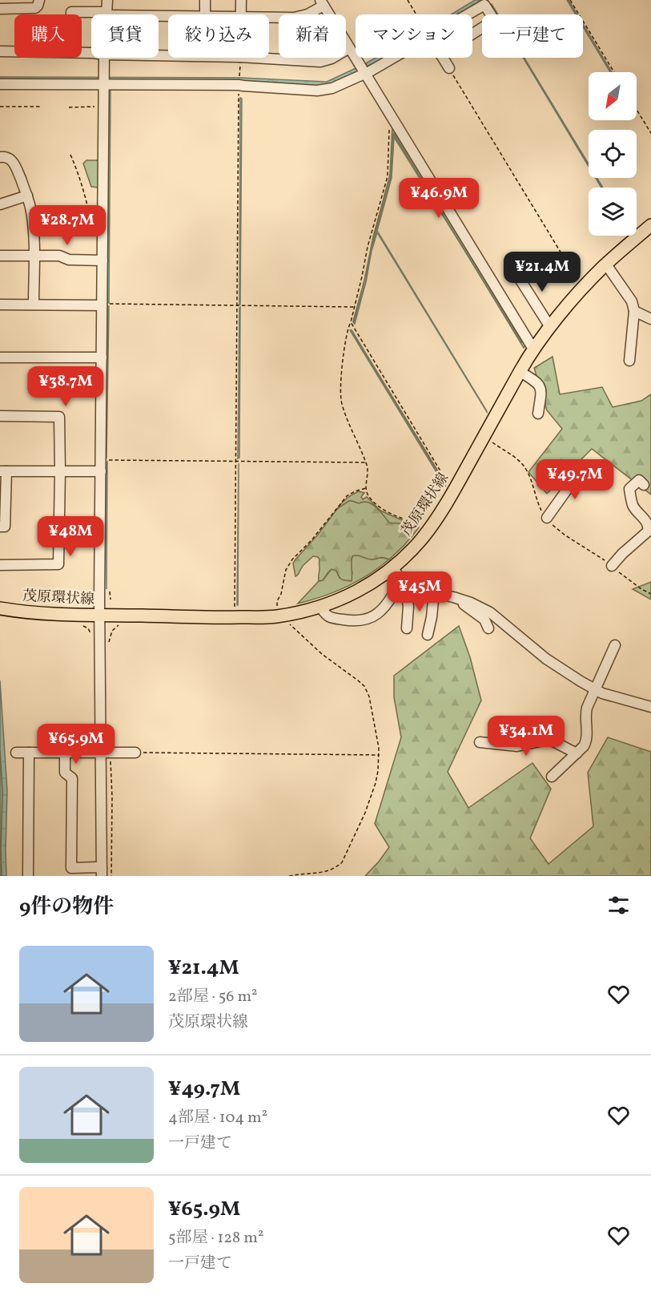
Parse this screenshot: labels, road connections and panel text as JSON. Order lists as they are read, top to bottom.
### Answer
{
  "streets": {
    "main road": ["茂原環状線"]
  },
  "north": "bottom left",
  "page": {
    "chip": [
      "購入",
      "賃貸",
      "絞り込み",
      "新着",
      "マンション",
      "一戸建て"
    ],
    "price": [
      "¥46.9M",
      "¥28.7M",
      "¥21.4M",
      "¥38.7M",
      "¥49.7M",
      "¥48M",
      "¥45M",
      "¥34.1M",
      "¥65.9M"
    ],
    "heading": "9件の物件",
    "list": [
      {
        "name": "¥21.4M",
        "note": "2部屋 · 56 m² · 茂原環状線"
      },
      {
        "name": "¥49.7M",
        "note": "4部屋 · 104 m² · 一戸建て"
      },
      {
        "name": "¥65.9M",
        "note": "5部屋 · 128 m² · 一戸建て"
      }
    ]
  }
}
